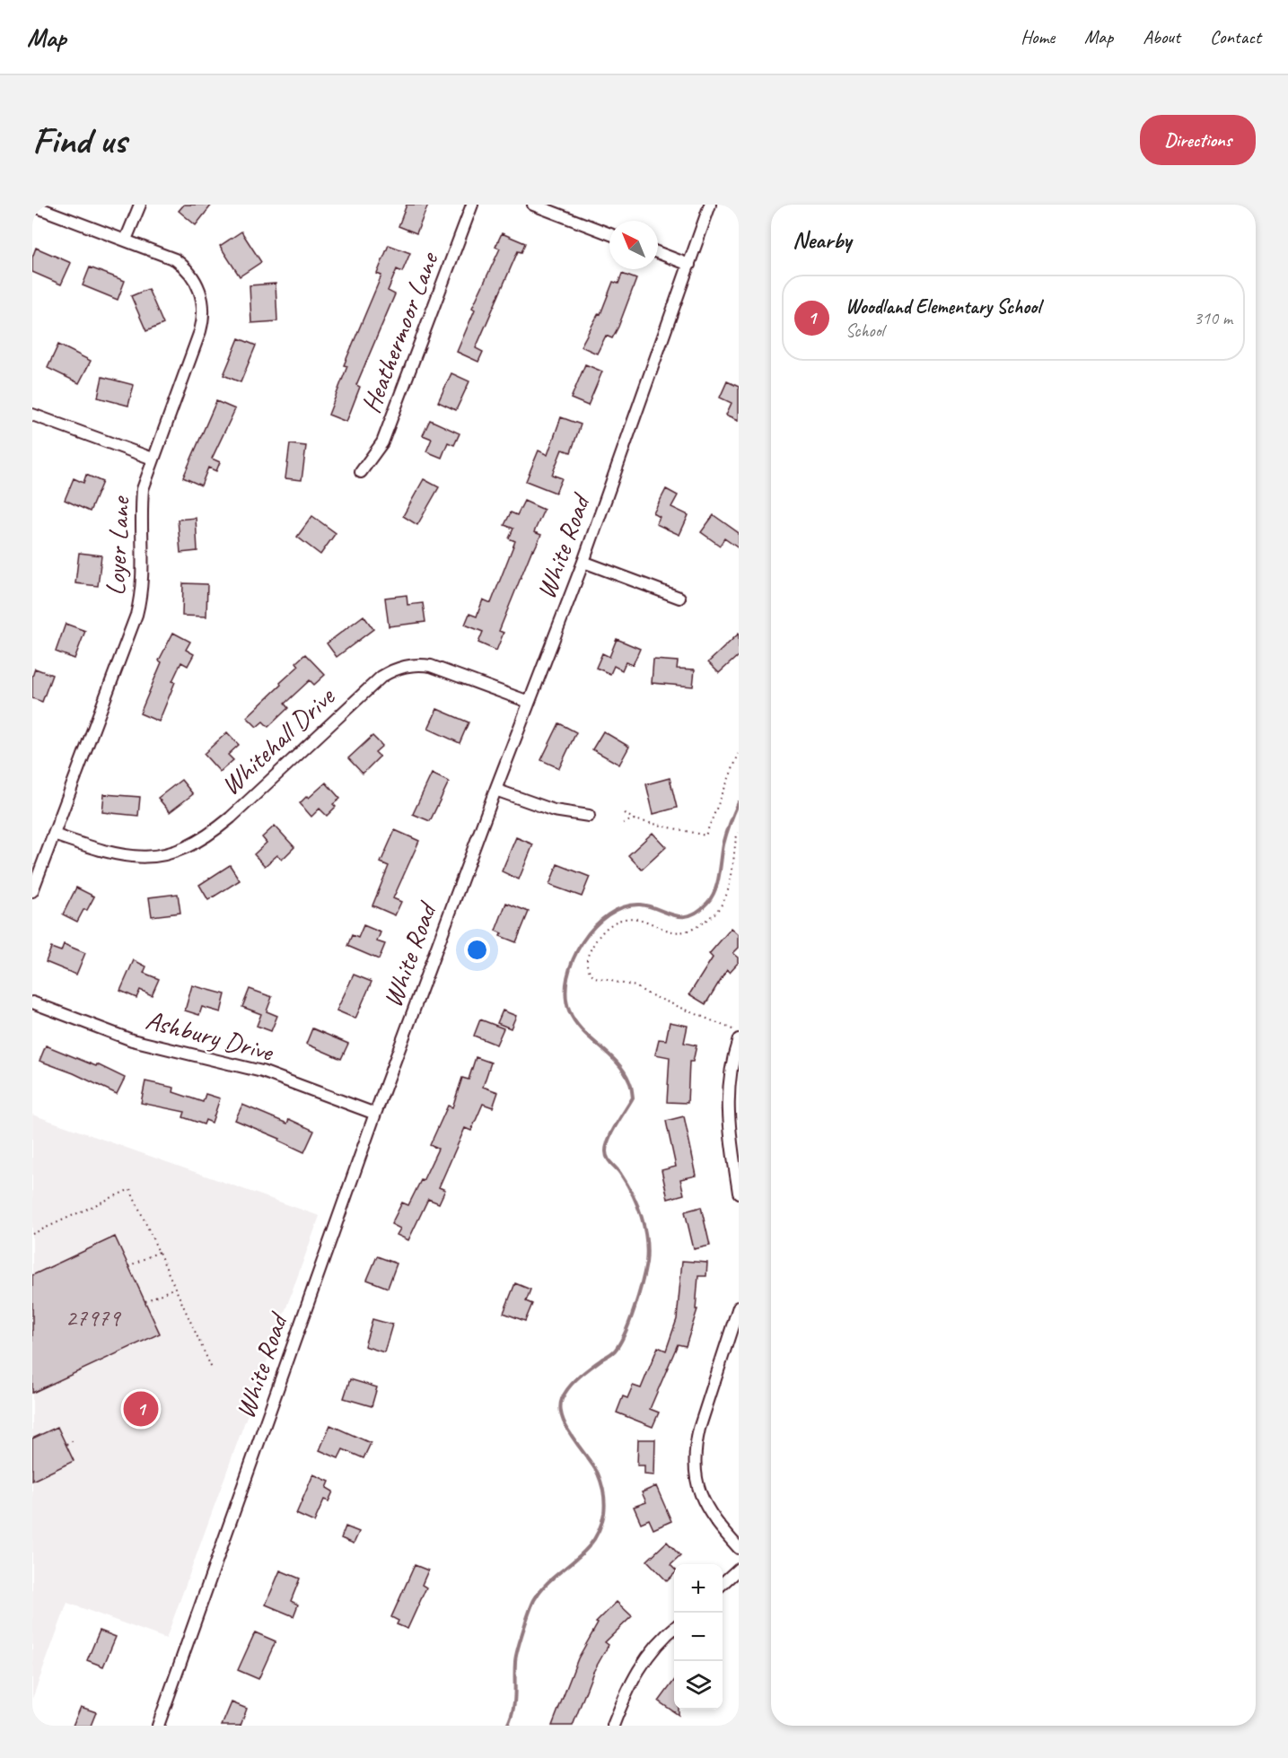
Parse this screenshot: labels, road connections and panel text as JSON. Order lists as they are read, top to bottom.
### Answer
{
  "streets": {
    "street": [
      "Heathermoor Lane",
      "Loyer Lane",
      "White Road",
      "Whitehall Drive",
      "Ashbury Drive"
    ]
  },
  "crossings": [
    ["Loyer Lane", "Whitehall Drive"],
    ["White Road", "Whitehall Drive"],
    ["White Road", "Ashbury Drive"]
  ],
  "house_numbers": ["27979"],
  "north": "top left",
  "page": {
    "header": "Map",
    "nav": [
      "Home",
      "Map",
      "About",
      "Contact"
    ],
    "buttons": "Directions",
    "title": "Find us",
    "heading": "Nearby",
    "list": [
      {
        "mark": "1",
        "name": "Woodland Elementary School",
        "note": "School",
        "value": "310 m"
      }
    ],
    "pins": "1",
    "map_buttons": ["+", "−"]
  }
}
